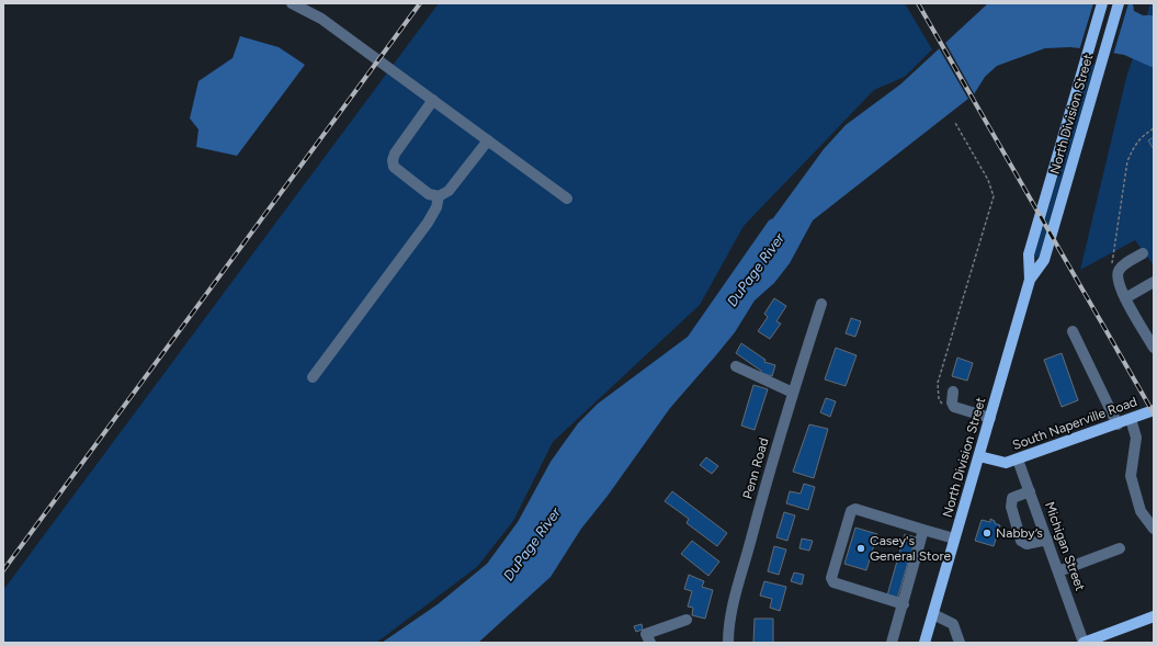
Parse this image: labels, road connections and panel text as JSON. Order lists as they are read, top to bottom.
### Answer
{
  "streets": {
    "main road": ["North Division Street", "South Naperville Road"],
    "street": ["Penn Road", "Michigan Street"]
  },
  "crossings": [
    ["North Division Street", "South Naperville Road"],
    ["South Naperville Road", "Michigan Street"]
  ],
  "water": ["DuPage River"],
  "places": ["Nabby’s", "Casey's General Store"]
}
